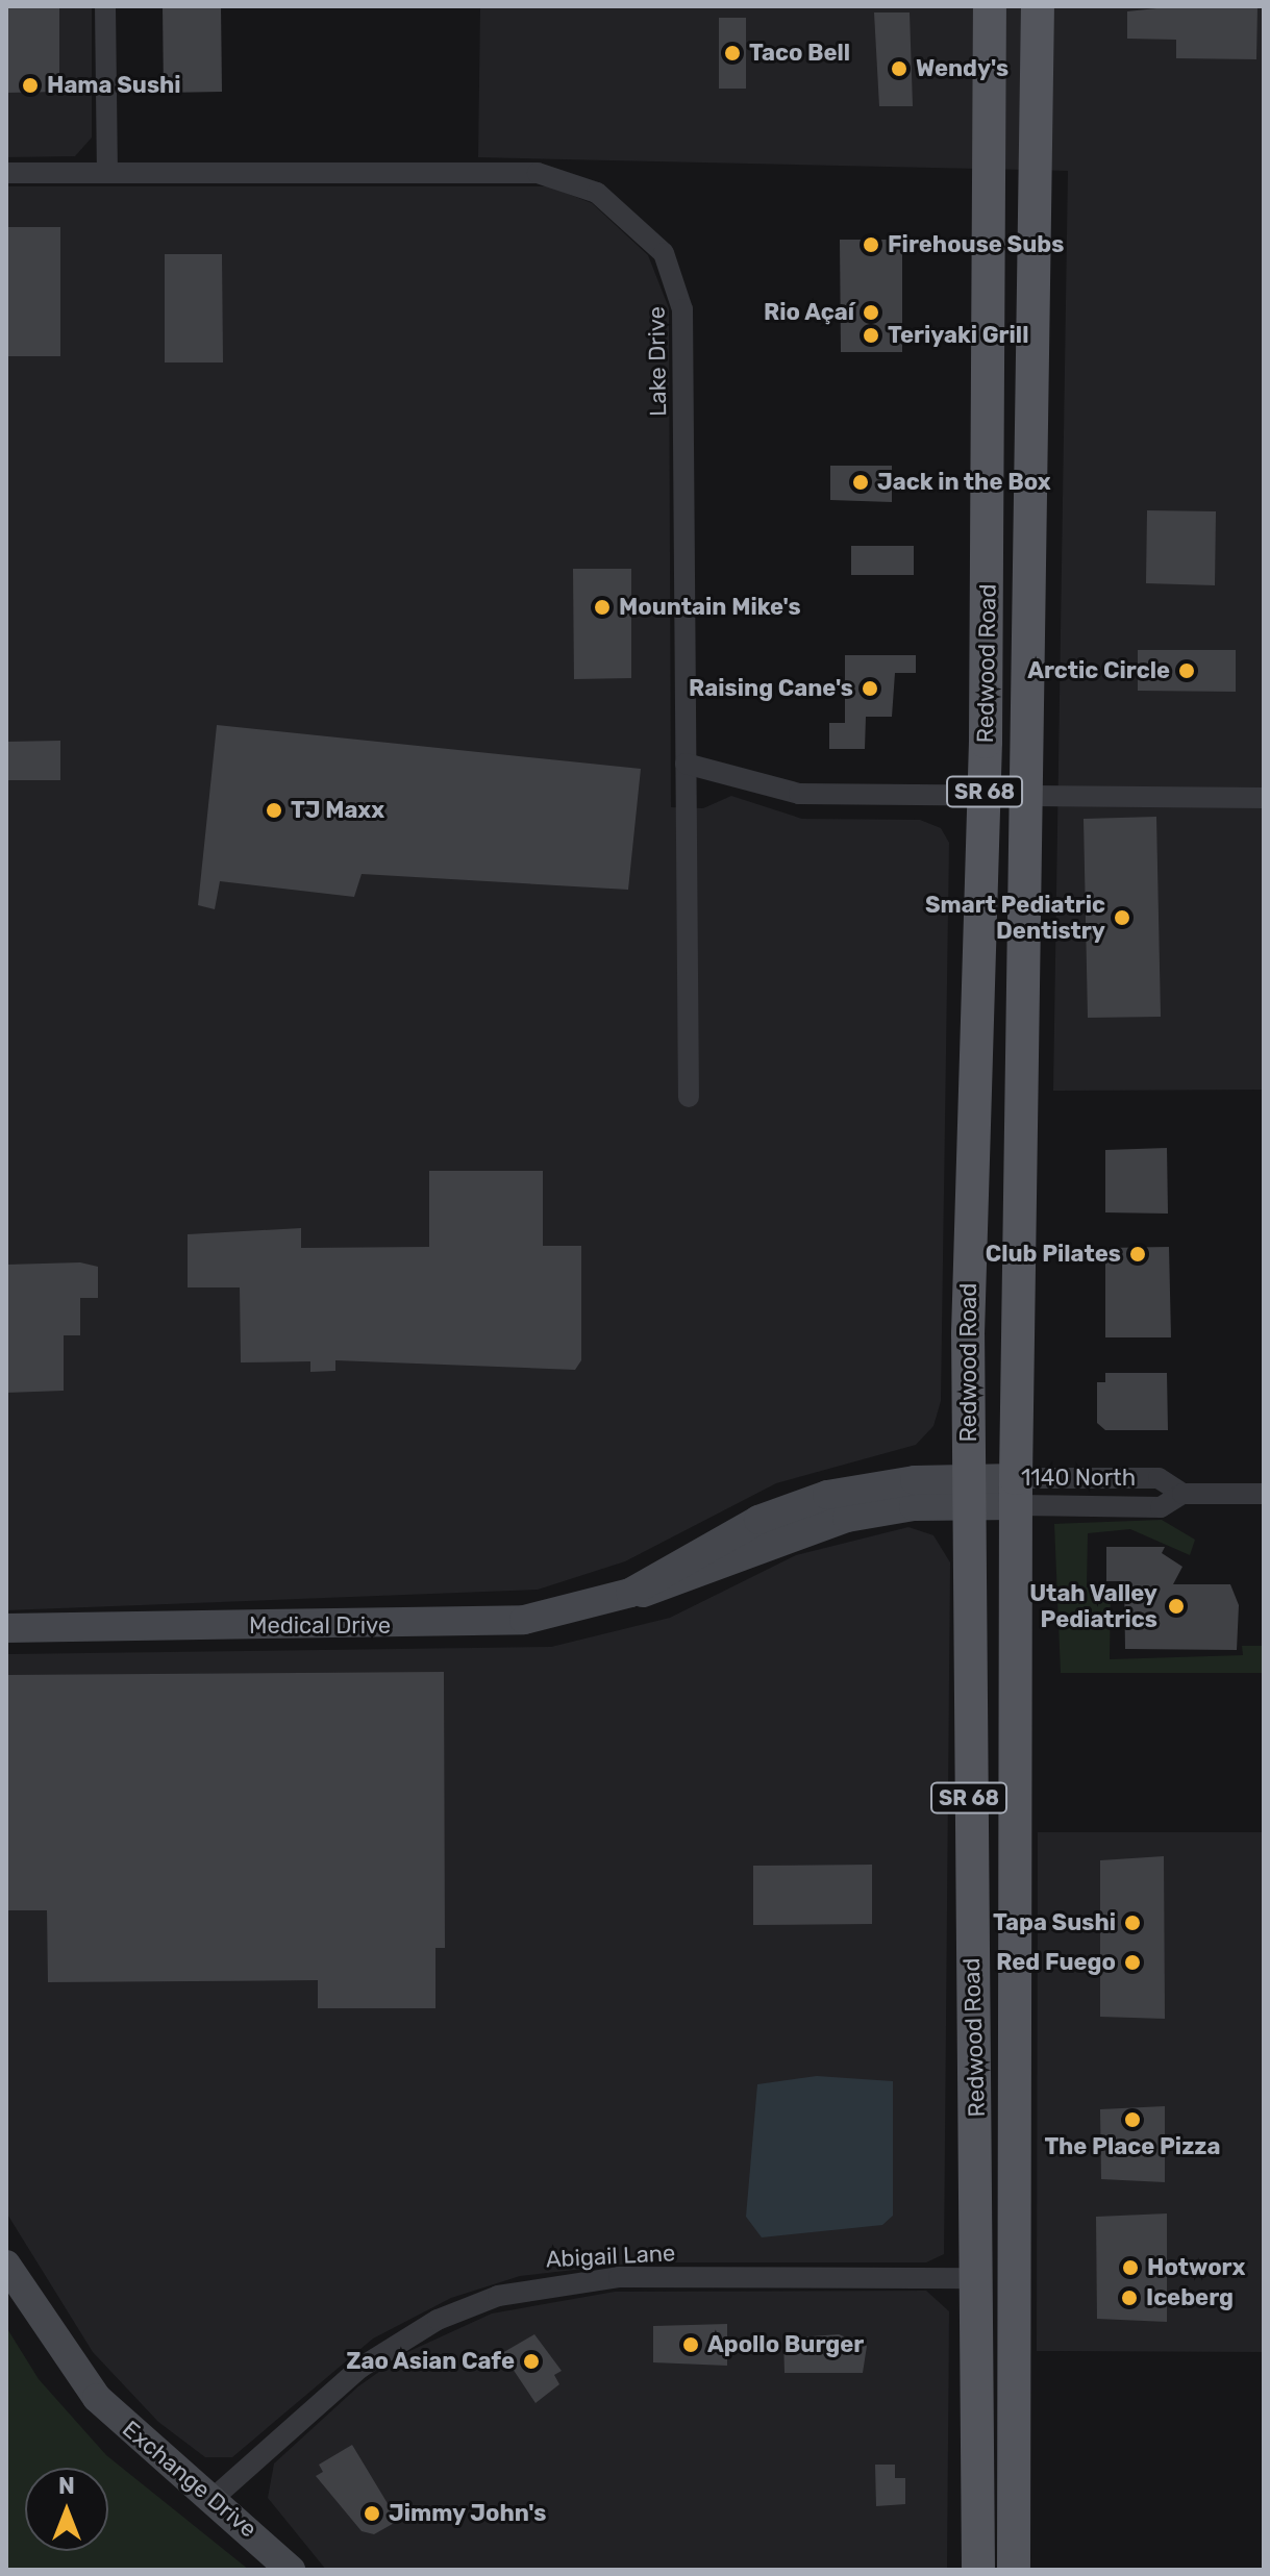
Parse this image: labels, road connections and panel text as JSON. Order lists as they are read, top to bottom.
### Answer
{
  "streets": {
    "main road": ["Redwood Road", "SR 68"],
    "street": [
      "Lake Drive",
      "1140 North",
      "Medical Drive",
      "Abigail Lane",
      "Exchange Drive"
    ]
  },
  "crossings": [
    ["Redwood Road", "1140 North"],
    ["Redwood Road", "Medical Drive"],
    ["Redwood Road", "Abigail Lane"],
    ["1140 North", "Medical Drive"],
    ["Abigail Lane", "Exchange Drive"]
  ],
  "places": [
    "Taco Bell",
    "Wendy's",
    "Hama Sushi",
    "Firehouse Subs",
    "Rio Açaí",
    "Teriyaki Grill",
    "Jack in the Box",
    "Mountain Mike's",
    "Arctic Circle",
    "Raising Cane's",
    "TJ Maxx",
    "Smart Pediatric Dentistry",
    "Club Pilates",
    "Utah Valley Pediatrics",
    "Tapa Sushi",
    "Red Fuego",
    "The Place Pizza",
    "Hotworx",
    "Iceberg",
    "Apollo Burger",
    "Zao Asian Cafe",
    "Jimmy John's"
  ],
  "north": "top"
}
